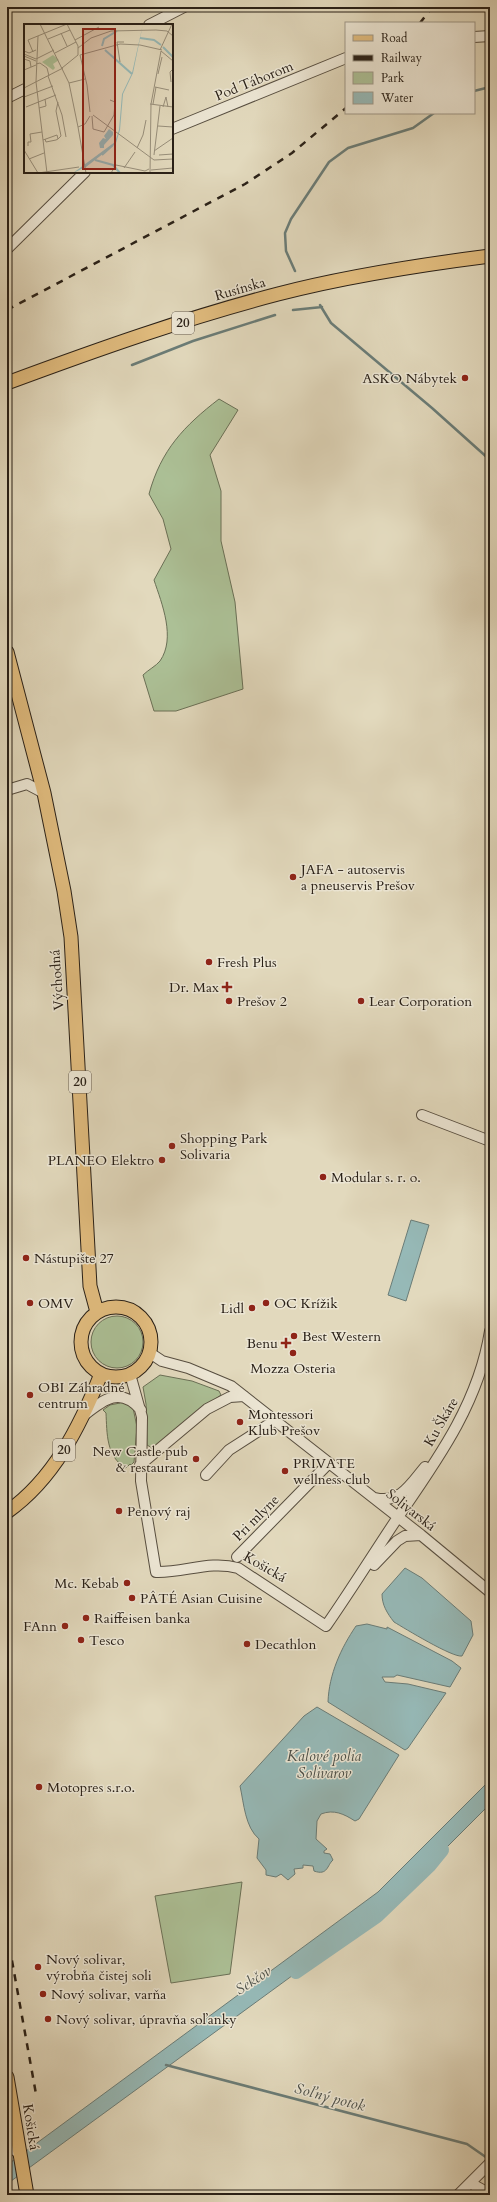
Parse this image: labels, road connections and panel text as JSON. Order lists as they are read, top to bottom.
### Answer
{
  "streets": {
    "main road": [
      "Rusínska",
      "20",
      "Východná",
      "Košická"
    ],
    "street": [
      "Pod Táborom",
      "Ku Škáre",
      "Solivarská",
      "Pri mlyne"
    ]
  },
  "crossings": [
    ["20", "Východná"],
    ["20", "Solivarská"],
    ["Východná", "Solivarská"],
    ["Ku Škáre", "Solivarská"],
    ["Ku Škáre", "Košická"],
    ["Solivarská", "Pri mlyne"],
    ["Solivarská", "Košická"]
  ],
  "water": ["Kalové polia Solivarov", "Sekčov", "Soľný potok"],
  "places": {
    "other": [
      "ASKO Nábytek",
      "JAFA - autoservis a pneuservis Prešov",
      "Fresh Plus",
      "Prešov 2",
      "Lear Corporation",
      "Shopping Park Solivaria",
      "PLANEO Elektro",
      "Modular s. r. o.",
      "Nástupište 27",
      "OMV",
      "OC Krížik",
      "Lidl",
      "Best Western",
      "Mozza Osteria",
      "OBI Záhradné centrum",
      "Montessori Klub Prešov",
      "New Castle pub & restaurant",
      "PRIVATE wellness club",
      "Penový raj",
      "Mc. Kebab",
      "PÂTÉ Asian Cuisine",
      "Raiffeisen banka",
      "FAnn",
      "Tesco",
      "Decathlon",
      "Motopres s.r.o.",
      "Nový solivar, výrobňa čistej soli",
      "Nový solivar, varňa",
      "Nový solivar, úpravňa soľanky"
    ],
    "health": ["Dr. Max", "Benu"]
  },
  "legend": [
    "Road",
    "Railway",
    "Park",
    "Water"
  ]
}
